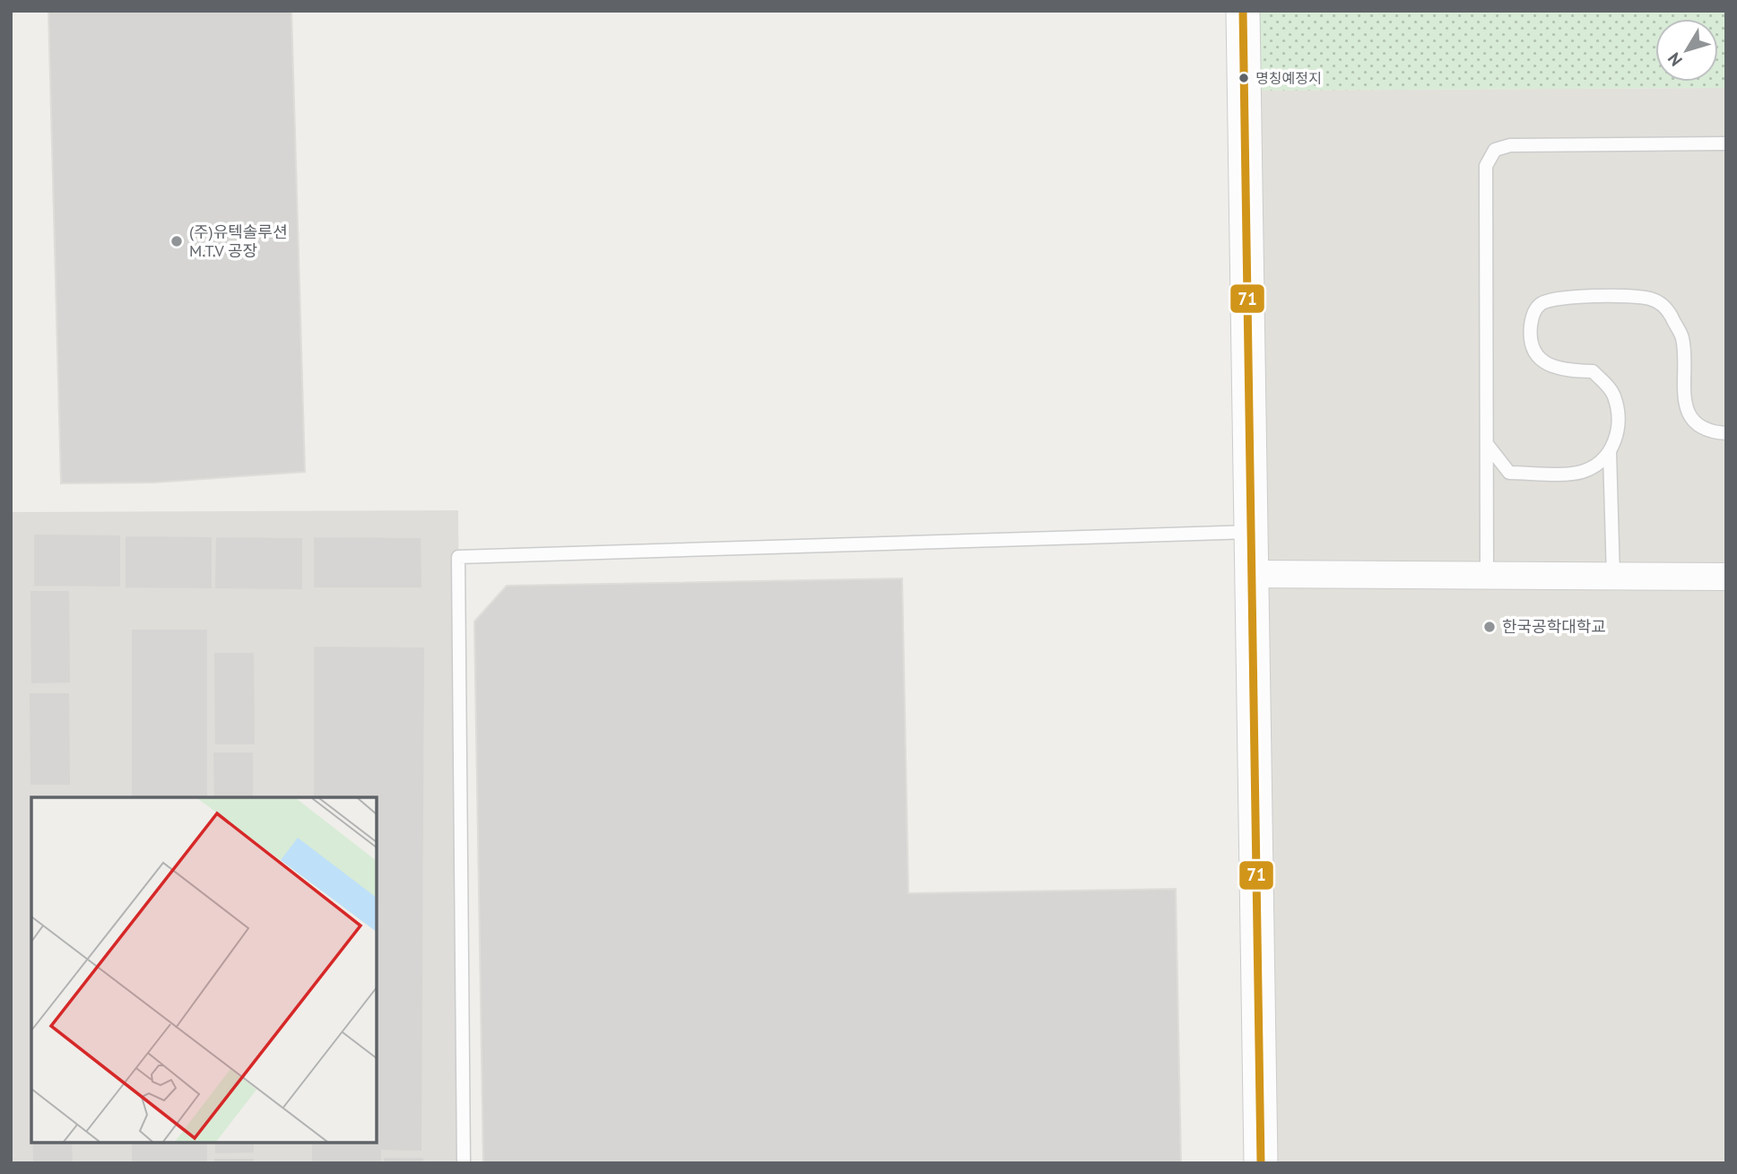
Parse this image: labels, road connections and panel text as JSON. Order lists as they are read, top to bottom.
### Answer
{
  "places": ["명칭예정지", "(주)유텍솔루션 M.T.V 공장", "한국공학대학교"],
  "lines": ["transit line 71"],
  "north": "bottom left"
}
